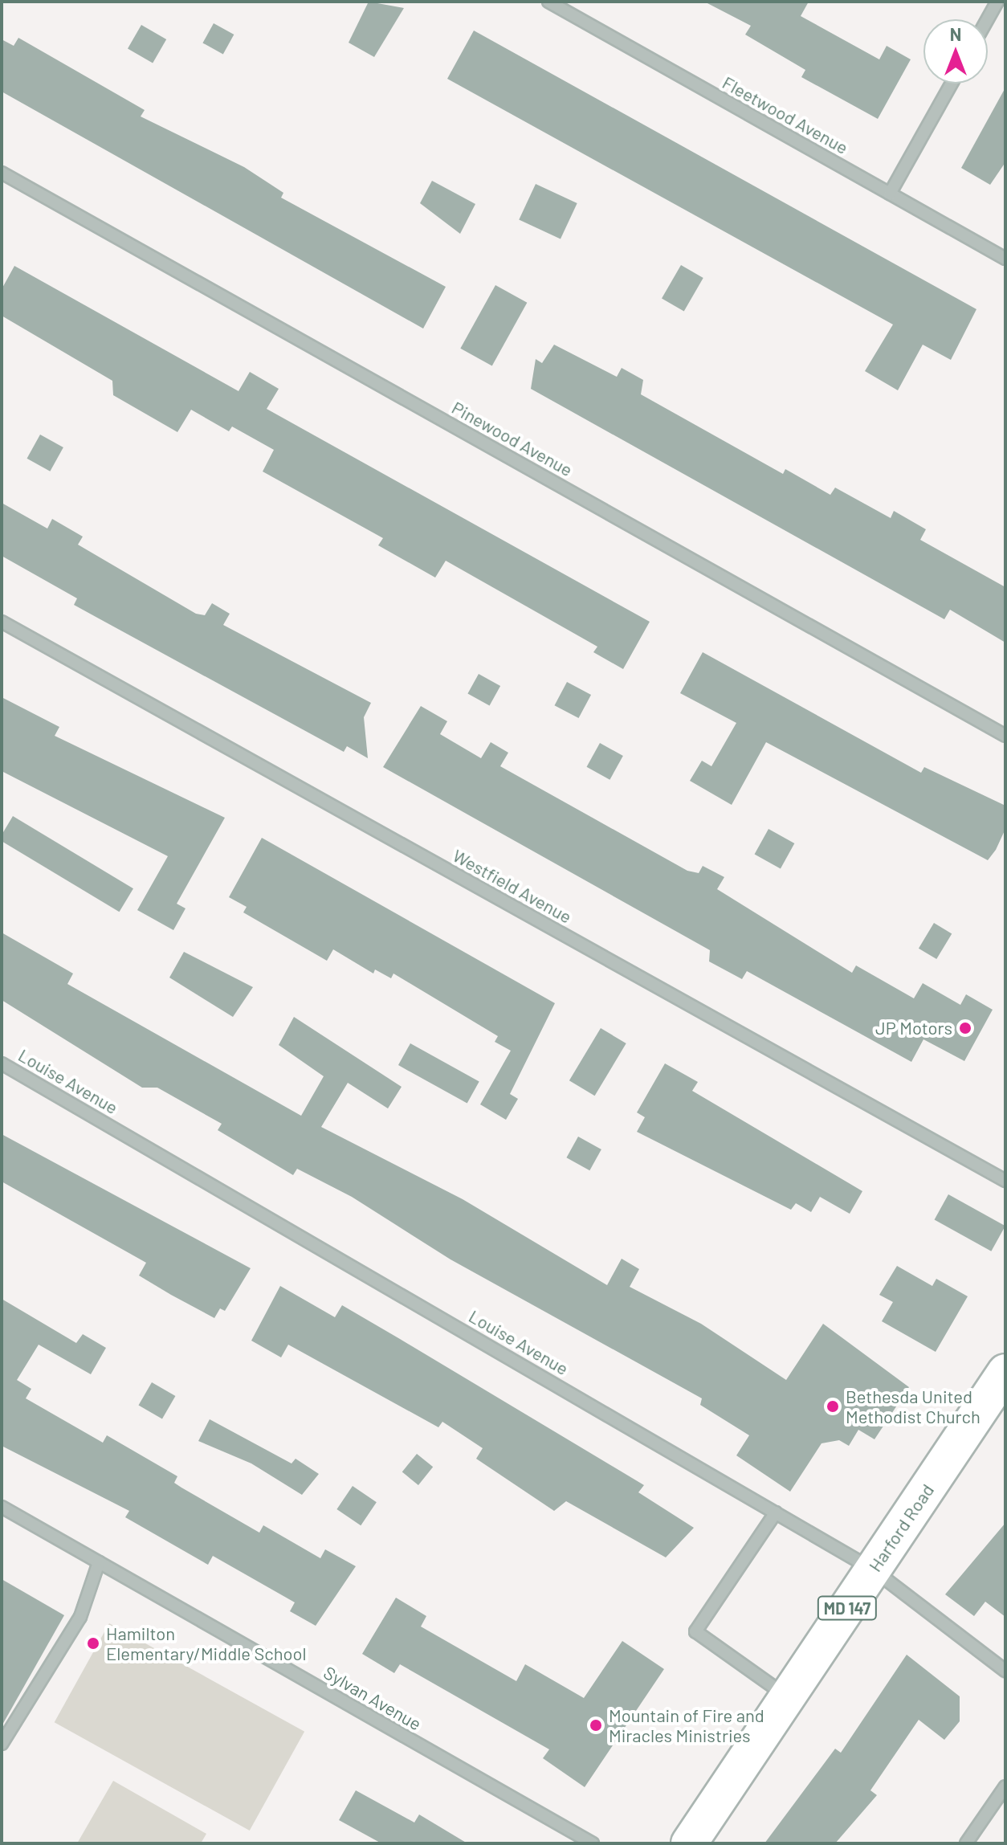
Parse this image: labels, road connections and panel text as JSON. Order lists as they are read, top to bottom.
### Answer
{
  "streets": {
    "main road": ["Harford Road", "MD 147"],
    "street": [
      "Fleetwood Avenue",
      "Pinewood Avenue",
      "Westfield Avenue",
      "Louise Avenue",
      "Sylvan Avenue"
    ]
  },
  "crossings": [
    ["Louise Avenue", "Harford Road"]
  ],
  "places": [
    "JP Motors",
    "Bethesda United Methodist Church",
    "Hamilton Elementary/Middle School",
    "Mountain of Fire and Miracles Ministries"
  ],
  "north": "top"
}
